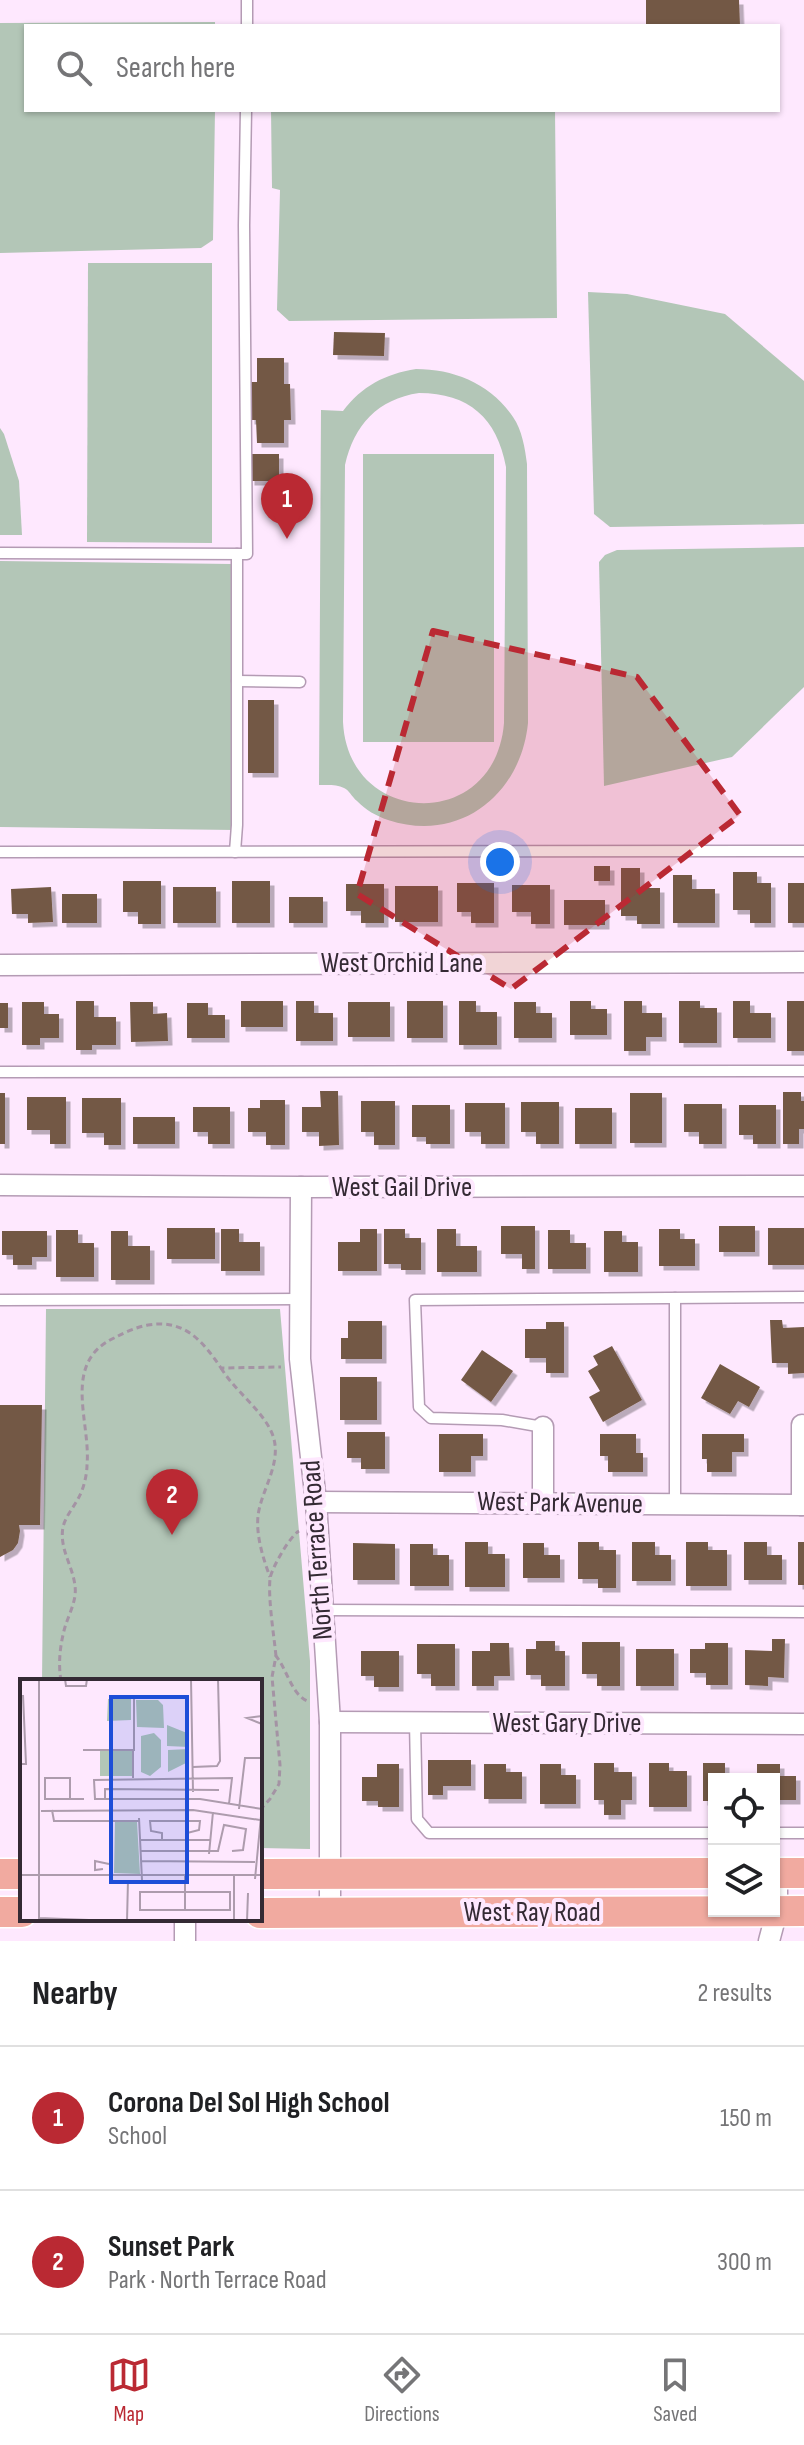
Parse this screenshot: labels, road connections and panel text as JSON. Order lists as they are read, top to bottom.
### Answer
{
  "streets": {
    "main road": ["West Ray Road"],
    "street": [
      "West Orchid Lane",
      "West Gail Drive",
      "West Park Avenue",
      "North Terrace Road",
      "West Gary Drive"
    ]
  },
  "crossings": [
    ["West Gail Drive", "North Terrace Road"],
    ["West Park Avenue", "North Terrace Road"],
    ["North Terrace Road", "West Gary Drive"],
    ["North Terrace Road", "West Ray Road"]
  ],
  "page": {
    "search": "Search here",
    "pins": ["1", "2"],
    "heading": ["Nearby", "2 results"],
    "list": [
      {
        "mark": "1",
        "name": "Corona Del Sol High School",
        "note": "School",
        "value": "150 m"
      },
      {
        "mark": "2",
        "name": "Sunset Park",
        "note": "Park · North Terrace Road",
        "value": "300 m"
      }
    ],
    "nav": ["Map", "Directions", "Saved"]
  }
}
